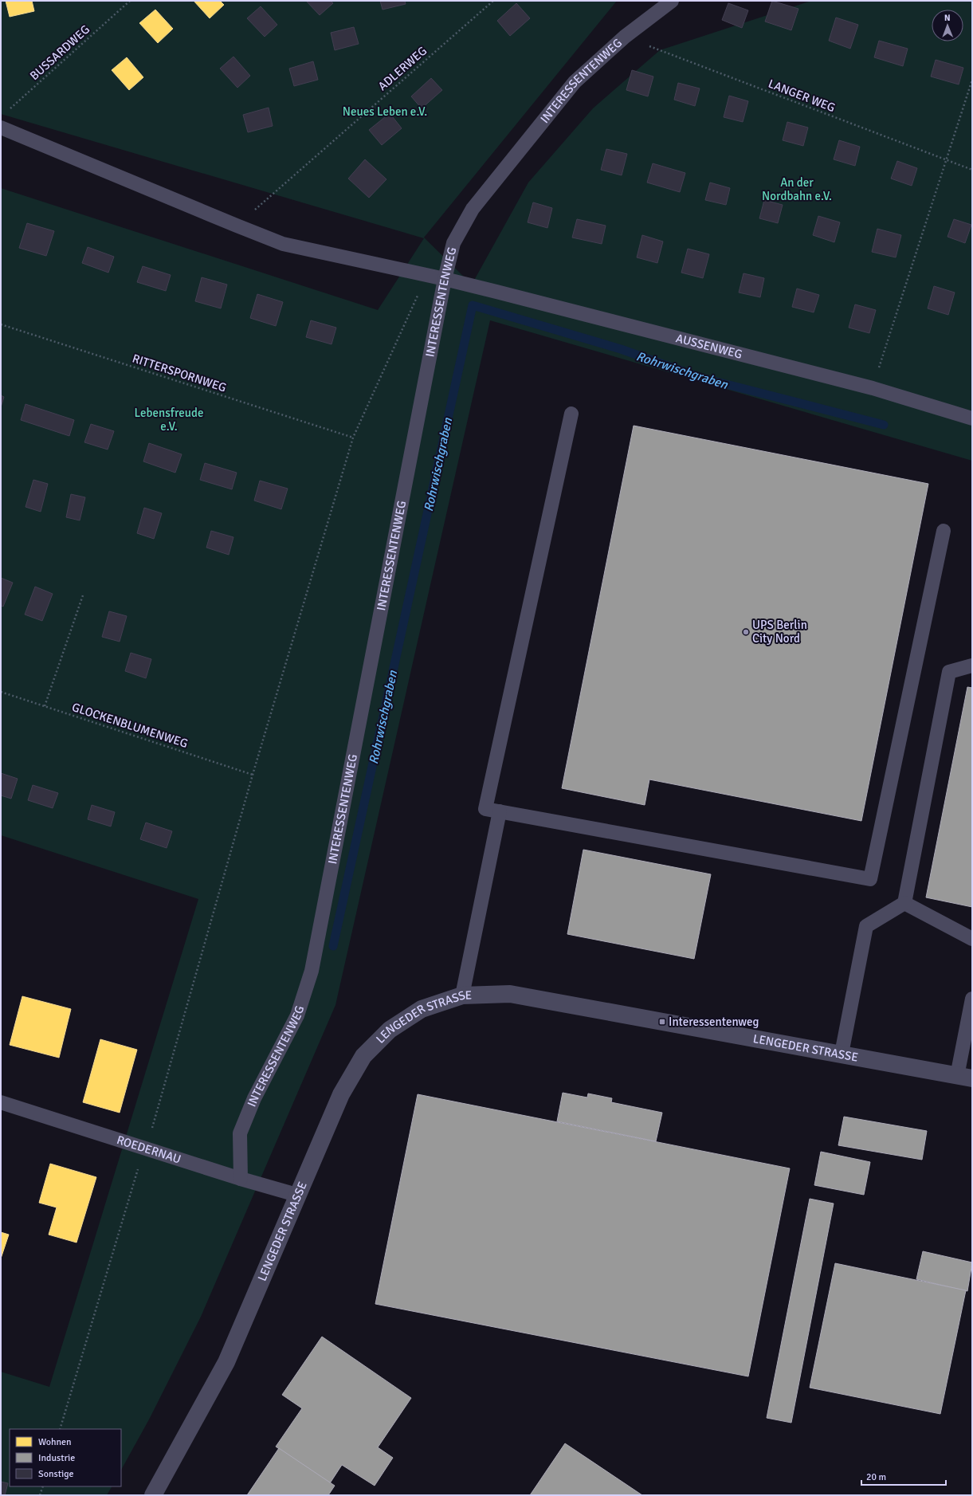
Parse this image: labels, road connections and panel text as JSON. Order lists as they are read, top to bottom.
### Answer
{
  "streets": {
    "street": ["LENGEDER STRASSE"],
    "lane": ["INTERESSENTENWEG", "AUSSENWEG", "ROEDERNAU"],
    "path": [
      "BUSSARDWEG",
      "ADLERWEG",
      "LANGER WEG",
      "RITTERSPORNWEG",
      "GLOCKENBLUMENWEG"
    ]
  },
  "crossings": [
    ["ADLERWEG", "AUSSENWEG"],
    ["INTERESSENTENWEG", "LANGER WEG"],
    ["INTERESSENTENWEG", "AUSSENWEG"],
    ["INTERESSENTENWEG", "ROEDERNAU"],
    ["LENGEDER STRASSE", "ROEDERNAU"]
  ],
  "water": ["Rohrwischgraben"],
  "parks": ["Neues Leben e.V.", "An der Nordbahn e.V.", "Lebensfreude e.V."],
  "places": {
    "other": ["UPS Berlin City Nord"],
    "transit": ["Interessentenweg"]
  },
  "legend": ["Wohnen", "Industrie", "Sonstige"],
  "scale_bar": "20 m",
  "north": "top"
}
